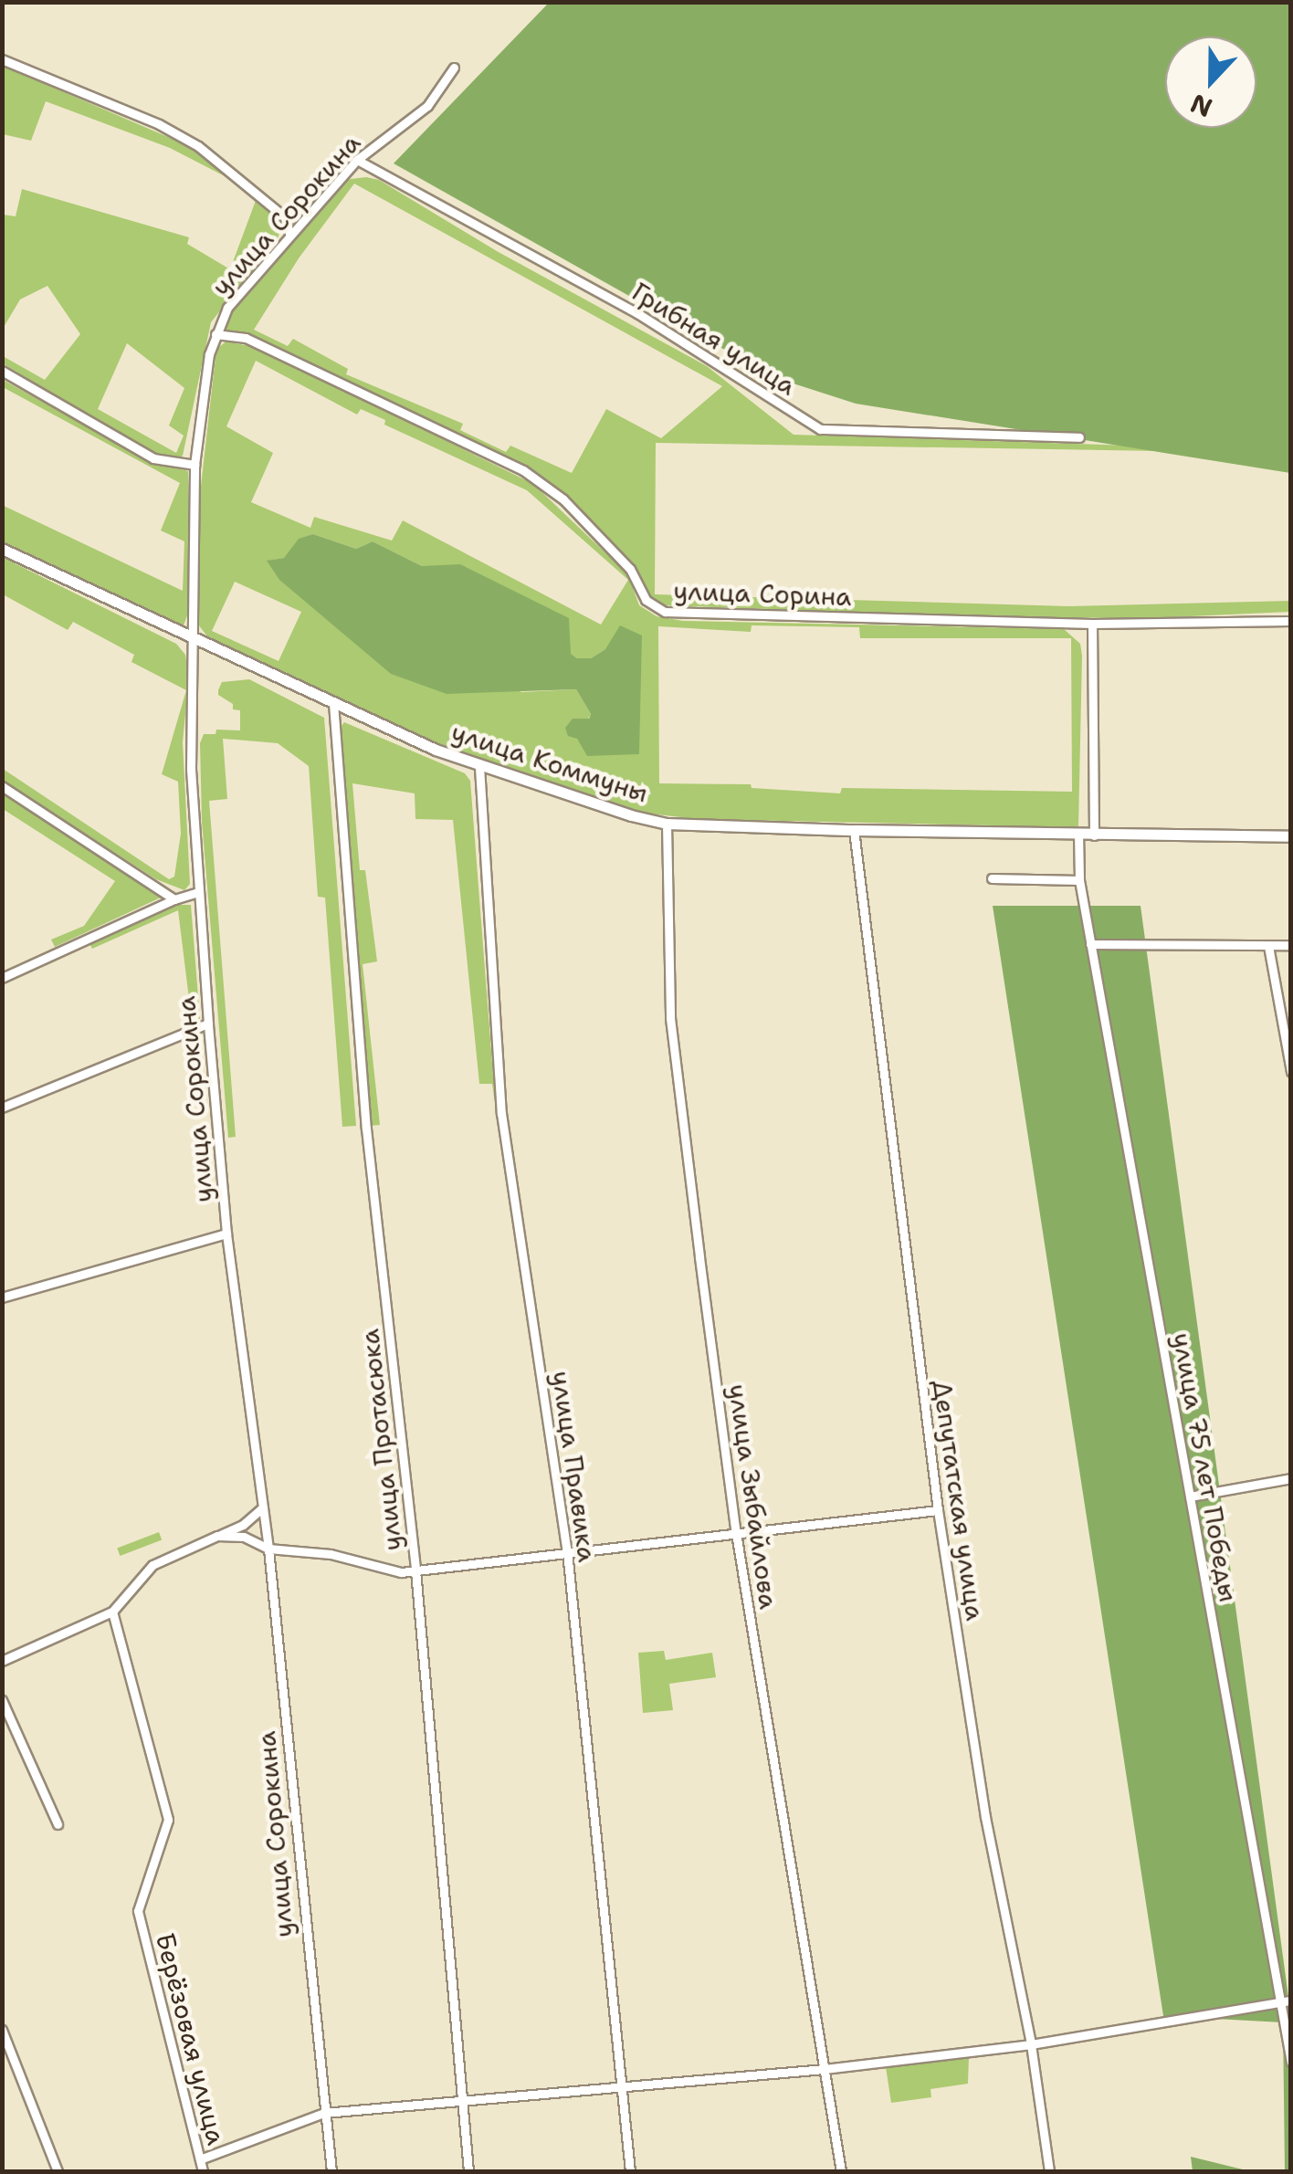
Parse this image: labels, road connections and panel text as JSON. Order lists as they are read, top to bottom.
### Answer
{
  "streets": {
    "street": [
      "улица Сорокина",
      "Грибная улица",
      "улица Сорина",
      "улица Коммуны",
      "улица Протасюка",
      "улица Правика",
      "улица 75 лет Победы",
      "улица Зыбайлова",
      "Депутатская улица",
      "Берёзовая улица"
    ]
  },
  "crossings": [
    ["улица Сорокина", "Грибная улица"],
    ["улица Сорокина", "улица Сорина"],
    ["улица Сорокина", "улица Коммуны"],
    ["улица Коммуны", "улица Протасюка"],
    ["улица Коммуны", "улица Правика"],
    ["улица Коммуны", "улица 75 лет Победы"],
    ["улица Коммуны", "улица Зыбайлова"],
    ["улица Коммуны", "Депутатская улица"]
  ],
  "north": "bottom"
}
